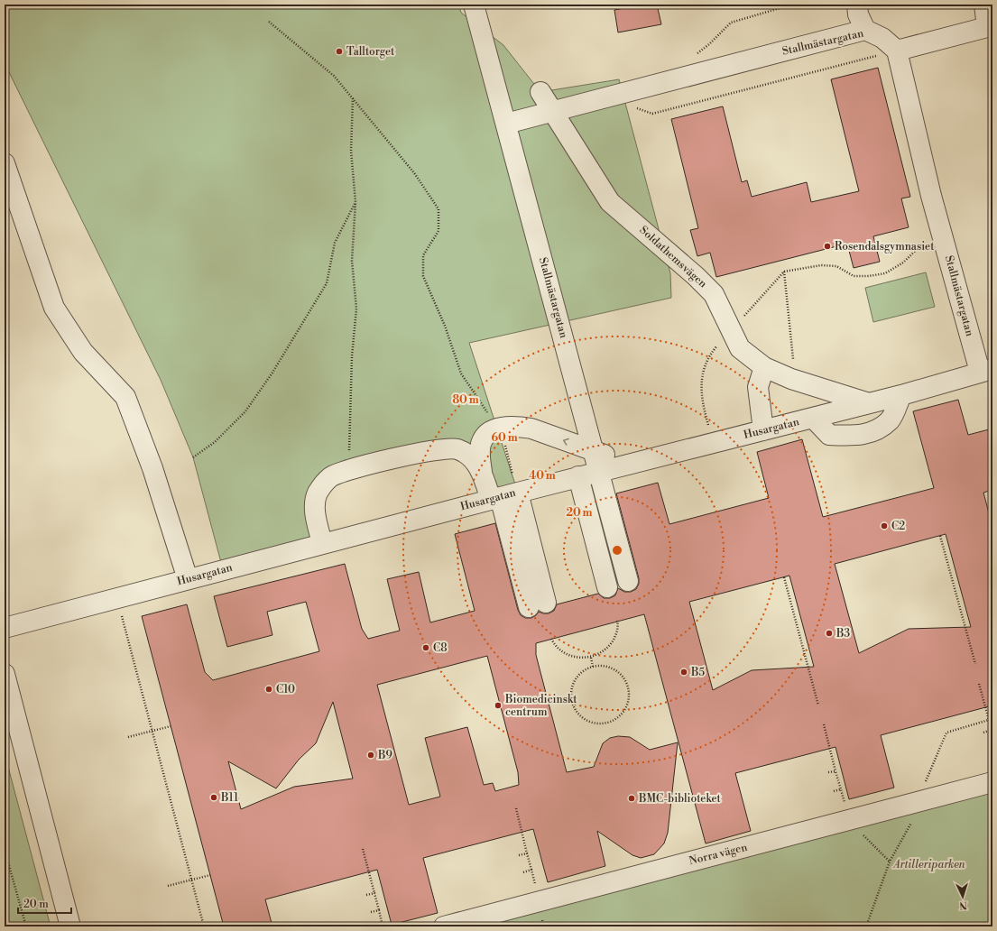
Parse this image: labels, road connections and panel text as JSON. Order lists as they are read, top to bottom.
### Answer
{
  "streets": {
    "street": [
      "Stallmästargatan",
      "Soldathemsvägen",
      "Husargatan",
      "Norra vägen"
    ]
  },
  "crossings": [
    ["Stallmästargatan", "Soldathemsvägen"],
    ["Stallmästargatan", "Husargatan"],
    ["Soldathemsvägen", "Husargatan"]
  ],
  "parks": ["Artilleriparken"],
  "places": [
    "Talltorget",
    "Rosendalsgymnasiet",
    "C2",
    "B3",
    "C8",
    "B5",
    "C10",
    "Biomedicinskt centrum",
    "B9",
    "B11",
    "BMC-biblioteket"
  ],
  "scale_bar": "20 m",
  "north": "bottom",
  "rings": [
    "80 m",
    "60 m",
    "40 m",
    "20 m"
  ]
}
